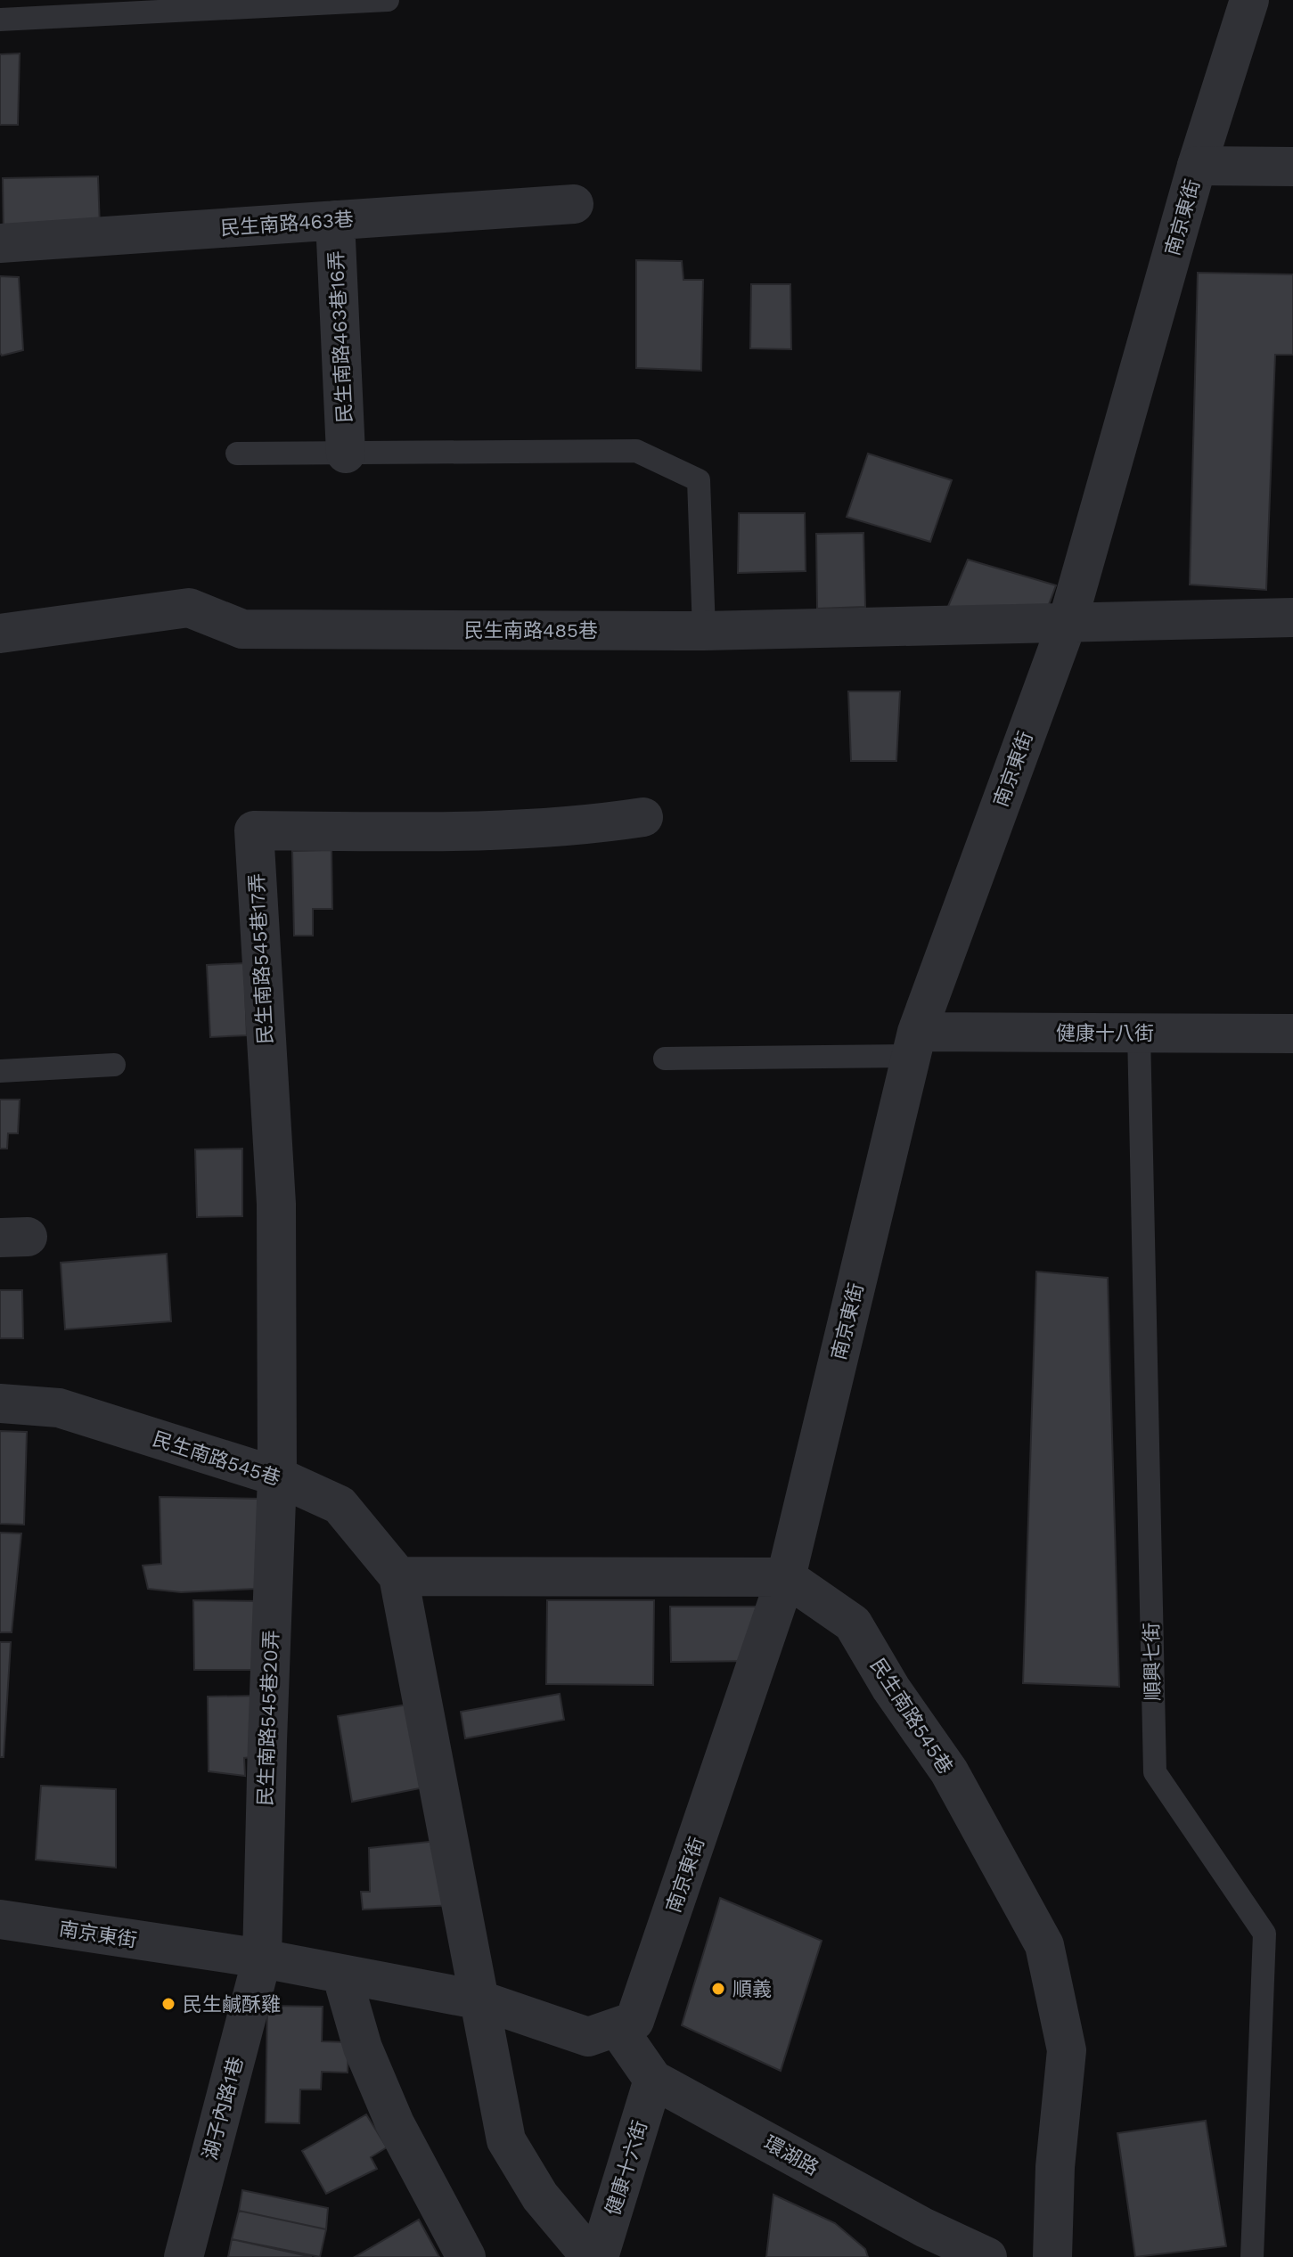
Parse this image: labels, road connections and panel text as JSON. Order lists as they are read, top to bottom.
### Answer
{
  "streets": {
    "street": [
      "南京東街",
      "民生南路463巷",
      "民生南路463巷16弄",
      "民生南路485巷",
      "民生南路545巷17弄",
      "健康十八街",
      "民生南路545巷",
      "民生南路545巷20弄",
      "湖子內路1巷",
      "環湖路",
      "健康十六街"
    ],
    "lane": ["順興七街"]
  },
  "crossings": [
    ["南京東街", "民生南路485巷"],
    ["南京東街", "健康十八街"],
    ["南京東街", "民生南路545巷"],
    ["南京東街", "民生南路545巷20弄"],
    ["南京東街", "湖子內路1巷"],
    ["南京東街", "環湖路"],
    ["民生南路463巷", "民生南路463巷16弄"],
    ["民生南路545巷17弄", "民生南路545巷"],
    ["民生南路545巷17弄", "民生南路545巷20弄"],
    ["健康十八街", "順興七街"],
    ["民生南路545巷", "民生南路545巷20弄"],
    ["民生南路545巷20弄", "湖子內路1巷"],
    ["環湖路", "健康十六街"]
  ],
  "places": ["順義", "民生鹹酥雞"]
}
